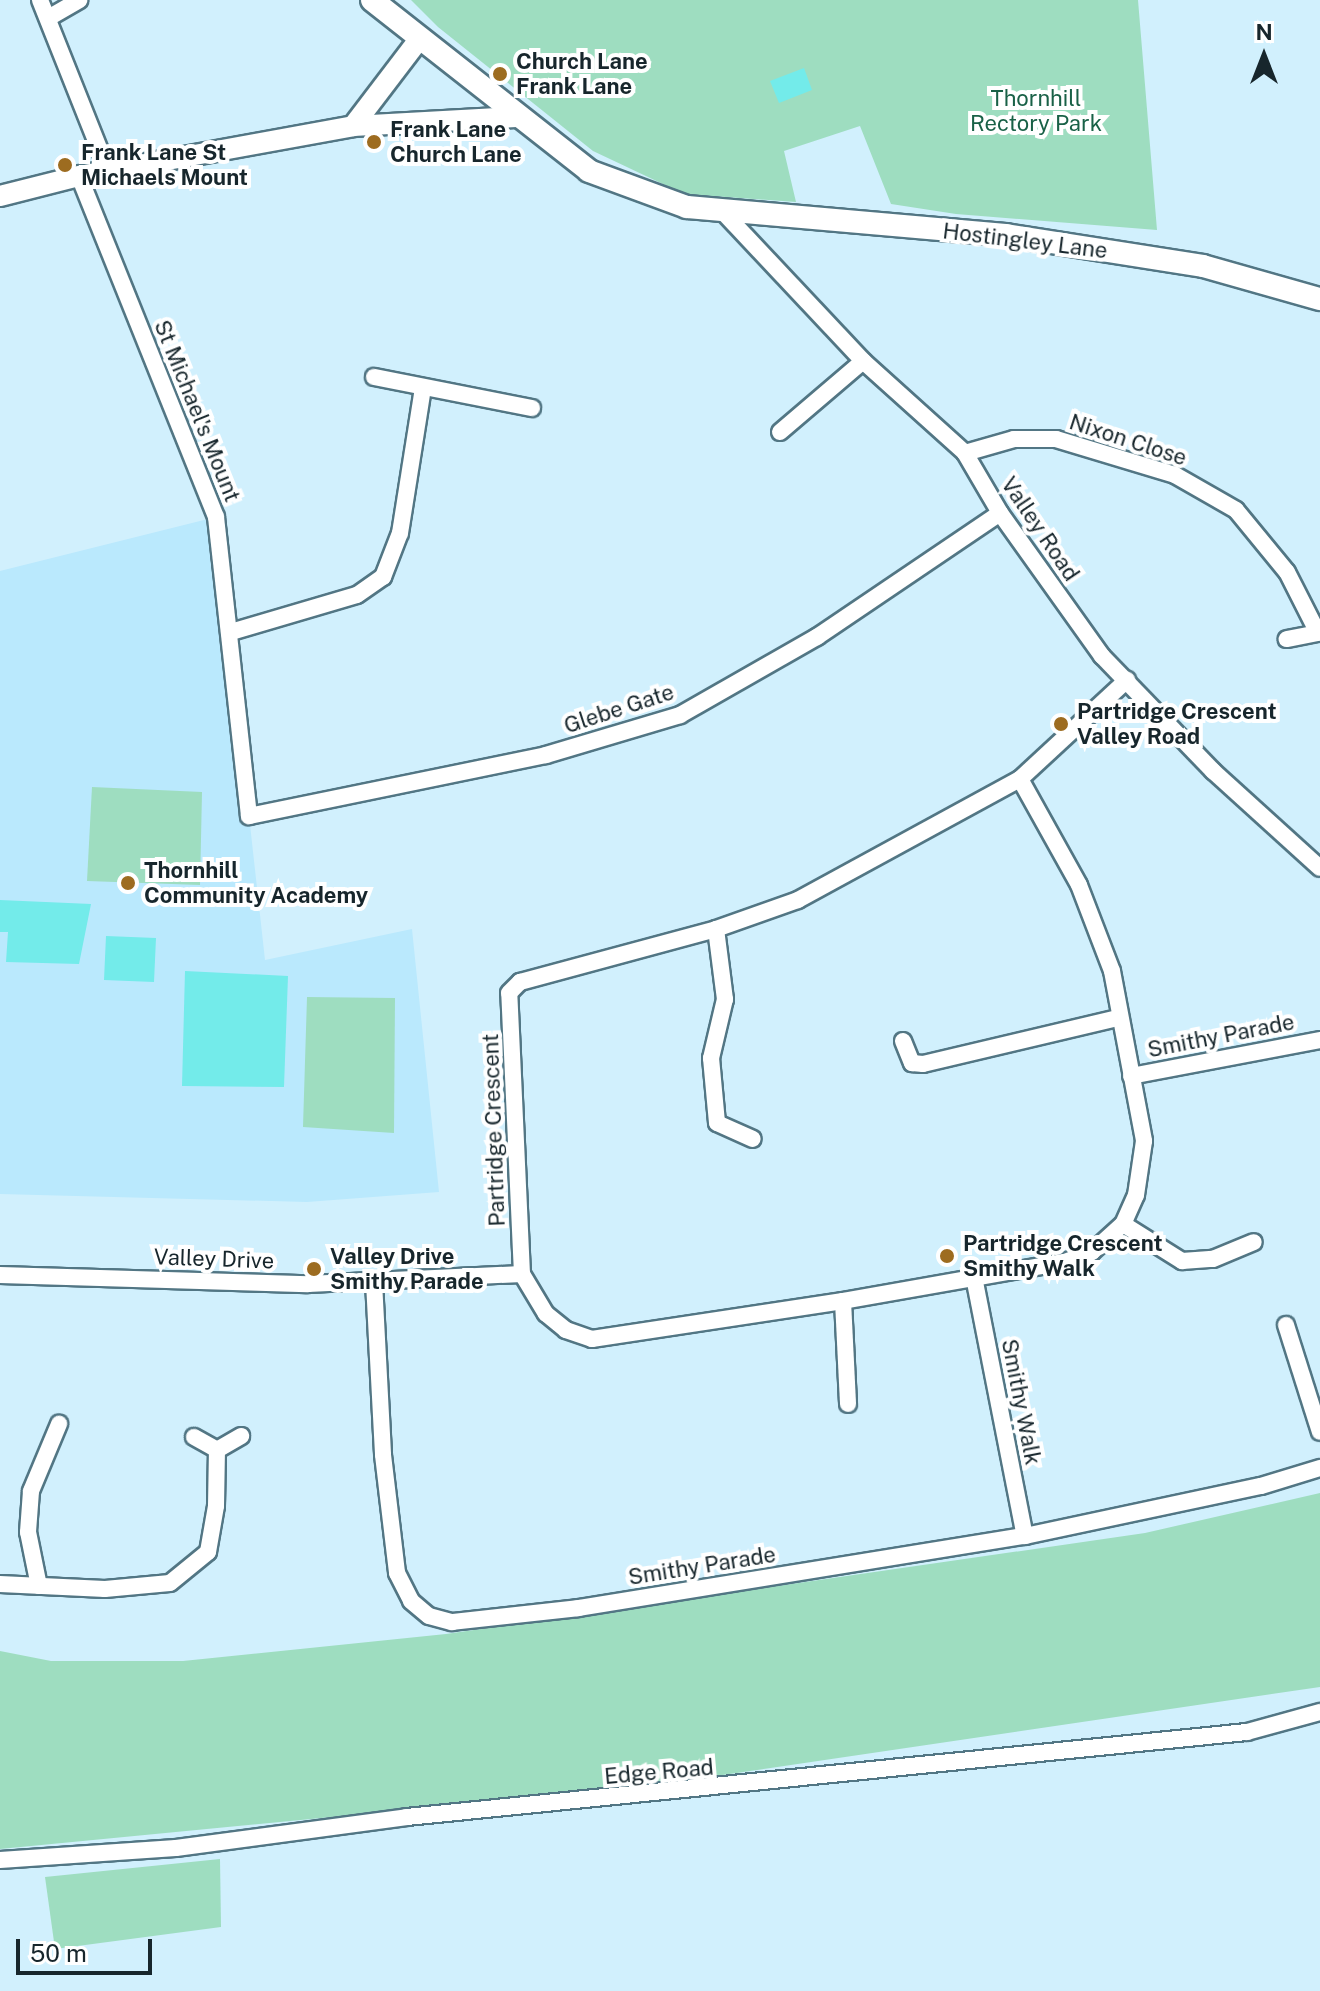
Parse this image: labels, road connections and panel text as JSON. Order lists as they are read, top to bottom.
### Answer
{
  "streets": {
    "main road": ["Hostingley Lane"],
    "street": [
      "St Michael's Mount",
      "Nixon Close",
      "Valley Road",
      "Glebe Gate",
      "Smithy Parade",
      "Partridge Crescent",
      "Valley Drive",
      "Smithy Walk",
      "Edge Road"
    ]
  },
  "crossings": [
    ["Hostingley Lane", "Valley Road"],
    ["St Michael's Mount", "Glebe Gate"],
    ["Nixon Close", "Valley Road"],
    ["Valley Road", "Glebe Gate"],
    ["Valley Road", "Partridge Crescent"],
    ["Smithy Parade", "Valley Drive"],
    ["Smithy Parade", "Smithy Walk"],
    ["Partridge Crescent", "Valley Drive"],
    ["Partridge Crescent", "Smithy Walk"]
  ],
  "parks": ["Thornhill Rectory Park"],
  "places": [
    "Church Lane Frank Lane",
    "Frank Lane Church Lane",
    "Frank Lane St Michaels Mount",
    "Partridge Crescent Valley Road",
    "Thornhill Community Academy",
    "Partridge Crescent Smithy Walk",
    "Valley Drive Smithy Parade"
  ],
  "scale_bar": "50 m",
  "north": "top"
}
